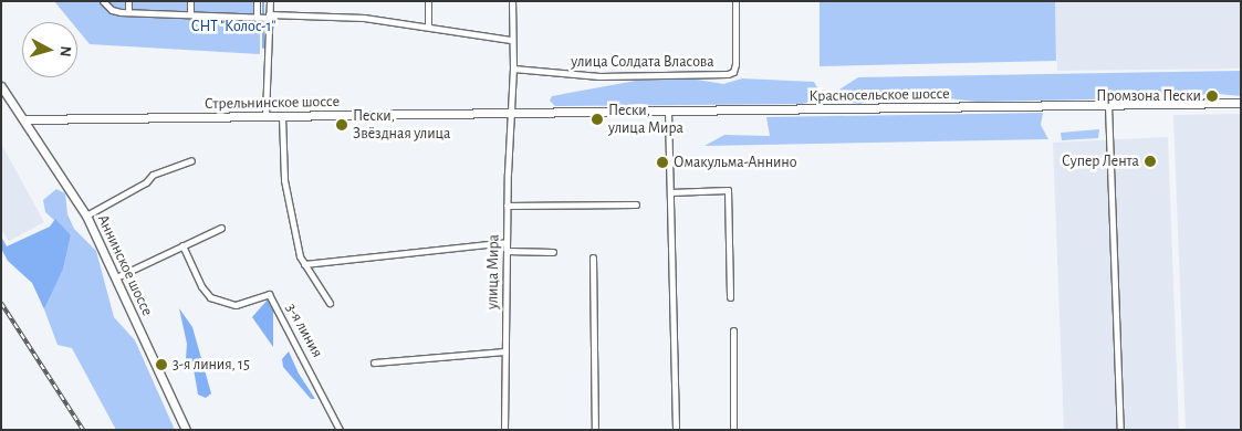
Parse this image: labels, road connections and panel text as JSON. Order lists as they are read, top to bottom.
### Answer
{
  "streets": {
    "main road": ["Красносельское шоссе", "Стрельнинское шоссе", "Аннинское шоссе"],
    "street": ["улица Солдата Власова", "улица Мира", "3-я линия"]
  },
  "crossings": [
    ["улица Солдата Власова", "улица Мира"],
    ["Красносельское шоссе", "Стрельнинское шоссе"],
    ["Красносельское шоссе", "улица Мира"],
    ["Стрельнинское шоссе", "Аннинское шоссе"],
    ["Стрельнинское шоссе", "улица Мира"]
  ],
  "parks": ["СНТ \"Колос-1\""],
  "places": [
    "Промзона Пески",
    "Пески, улица Мира",
    "Пески, Звёздная улица",
    "Супер Лента",
    "Омакульма-Аннино",
    "3-я линия, 15"
  ],
  "north": "right"
}
